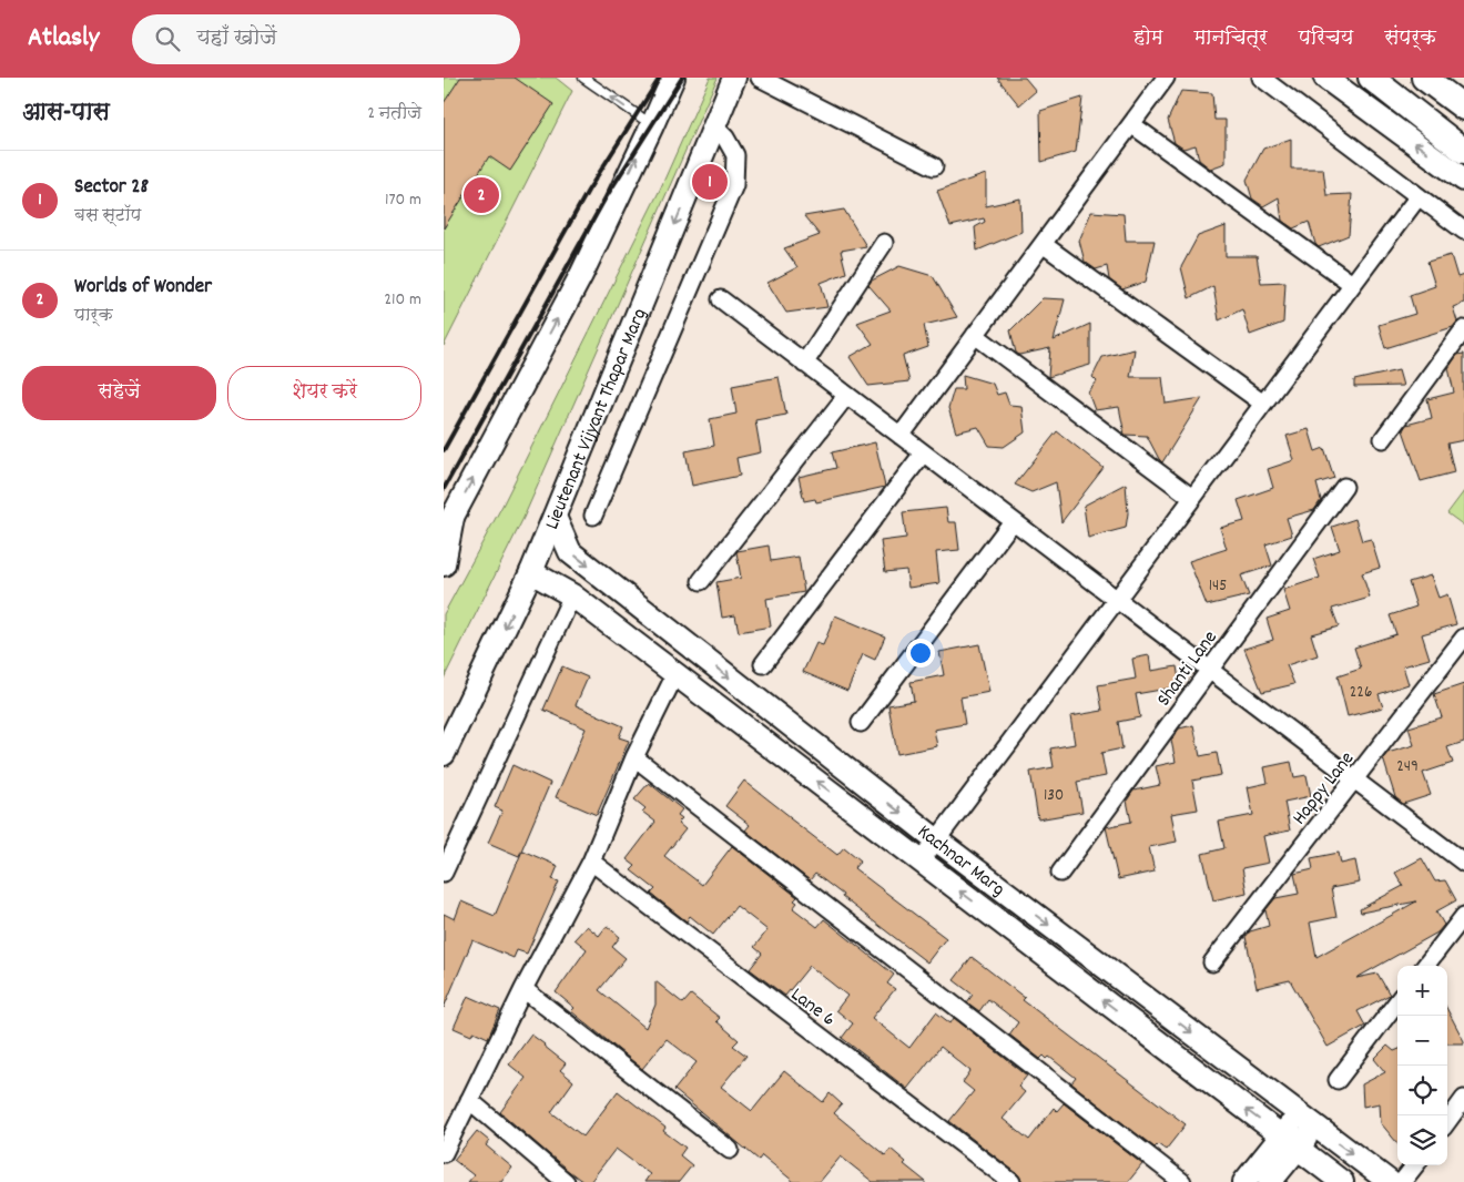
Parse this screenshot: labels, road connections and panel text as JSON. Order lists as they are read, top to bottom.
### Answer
{
  "streets": {
    "street": [
      "Lieutenant Vijyant Thapar Marg",
      "Shanti Lane",
      "Happy Lane",
      "Kachnar Marg",
      "Lane 6"
    ]
  },
  "crossings": [
    ["Lieutenant Vijyant Thapar Marg", "Kachnar Marg"]
  ],
  "house_numbers": [
    "145",
    "226",
    "249",
    "130"
  ],
  "page": {
    "header": "Atlasly",
    "search": "यहाँ खोजें",
    "nav": [
      "होम",
      "मानचित्र",
      "परिचय",
      "संपर्क"
    ],
    "heading": ["आस-पास", "2 नतीजे"],
    "list": [
      {
        "mark": "1",
        "name": "Sector 28",
        "note": "बस स्टॉप",
        "value": "170 m"
      },
      {
        "mark": "2",
        "name": "Worlds of Wonder",
        "note": "पार्क",
        "value": "210 m"
      }
    ],
    "pins": ["1", "2"],
    "buttons": ["सहेजें", "शेयर करें"],
    "map_buttons": ["+", "−"]
  }
}
